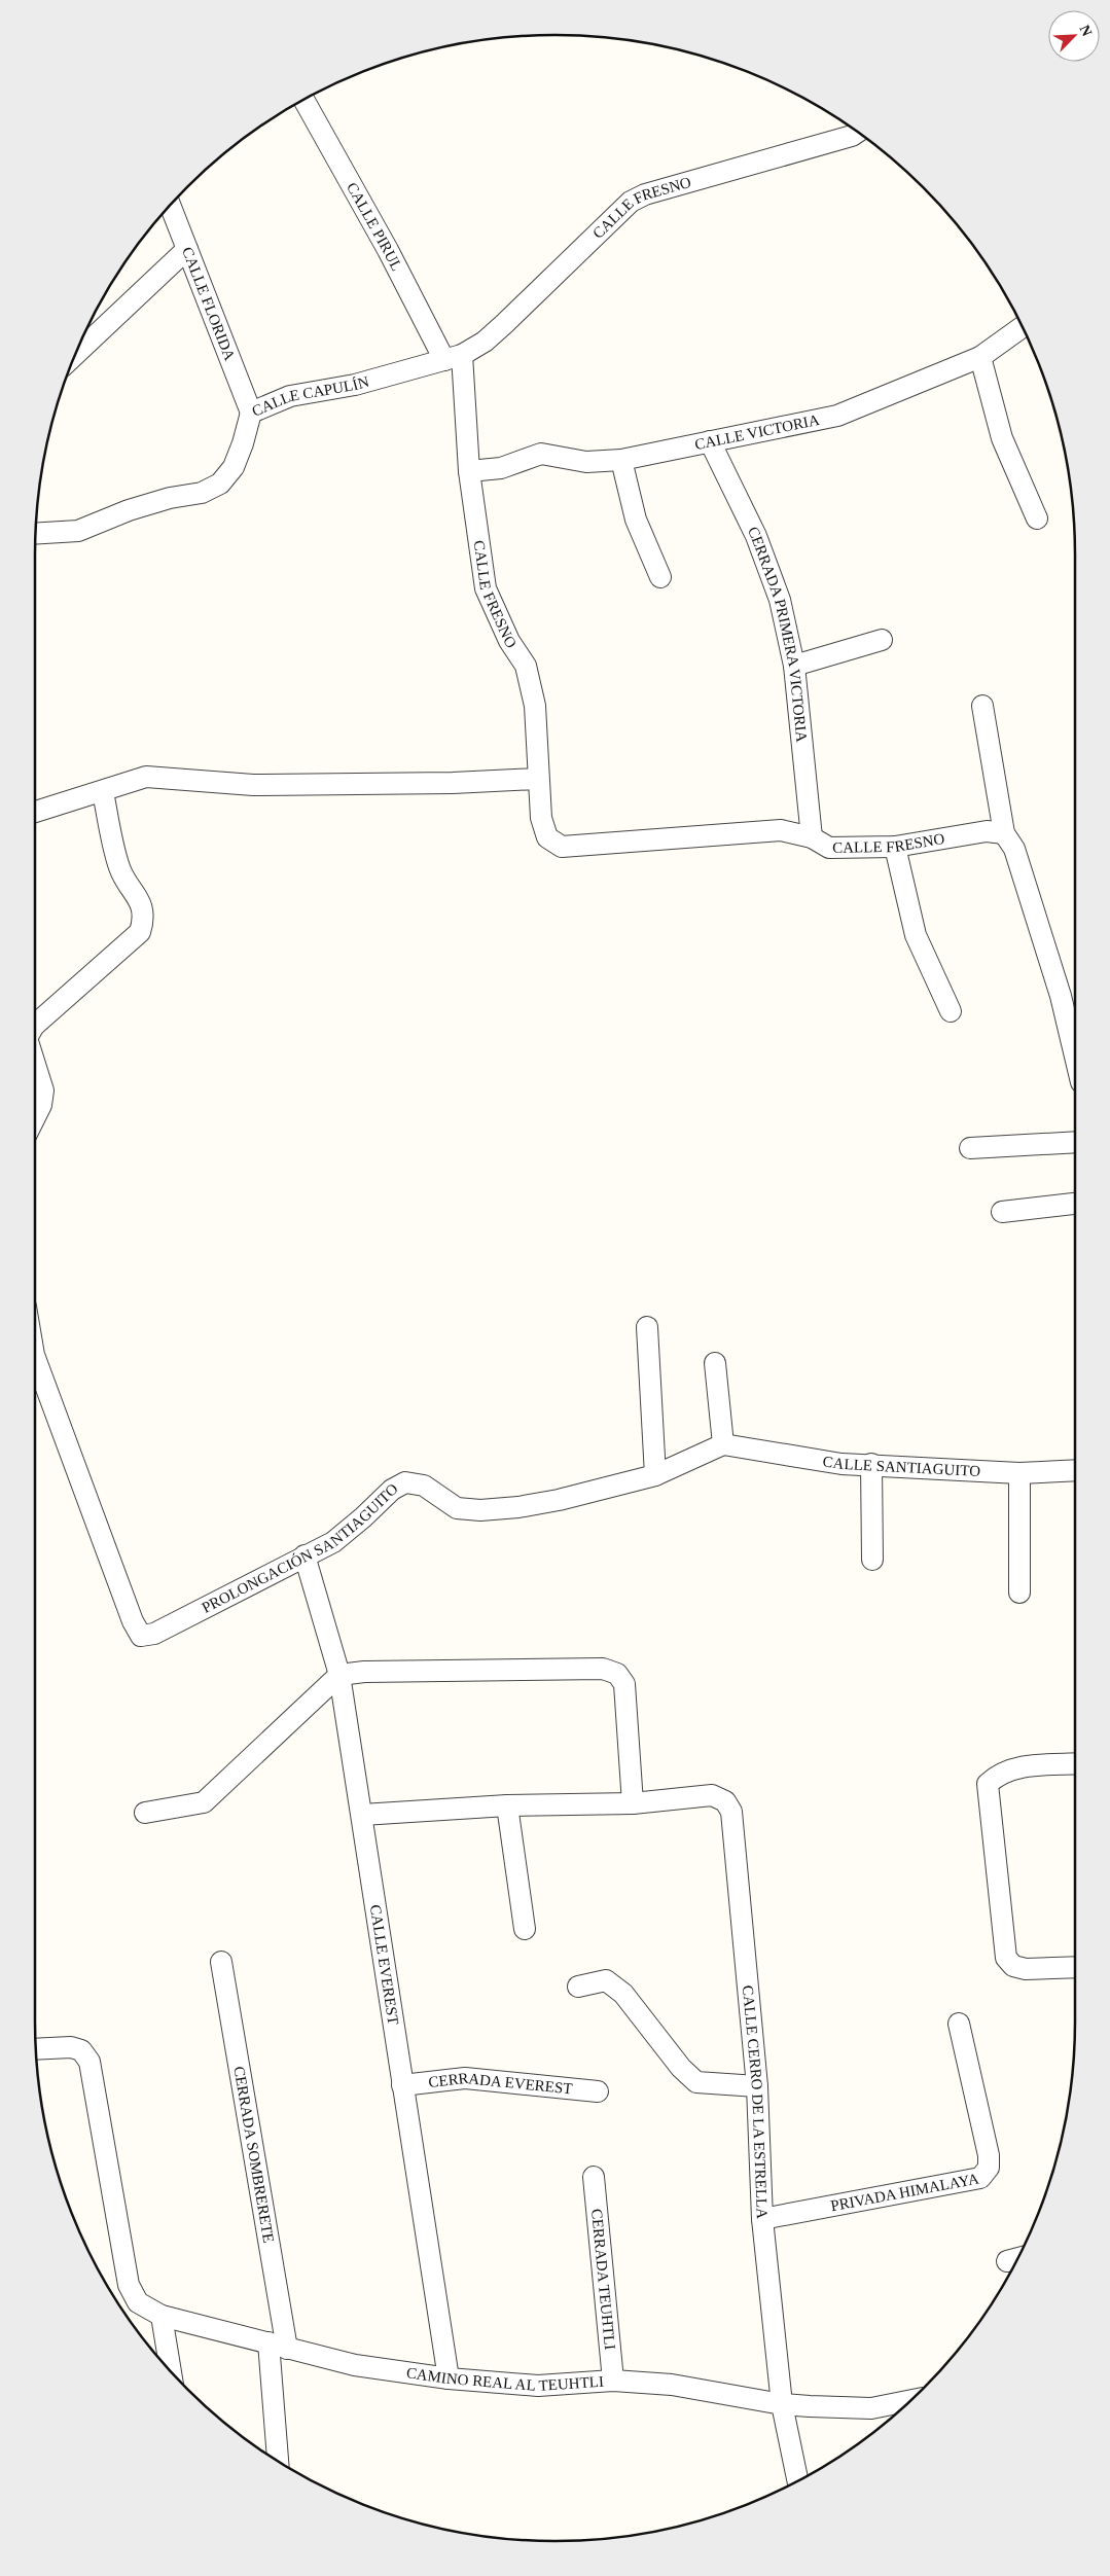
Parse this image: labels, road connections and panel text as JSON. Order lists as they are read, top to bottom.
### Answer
{
  "streets": {
    "street": [
      "CALLE FRESNO",
      "CALLE PIRUL",
      "CALLE FLORIDA",
      "CALLE CAPULÍN",
      "CALLE VICTORIA",
      "CERRADA PRIMERA VICTORIA",
      "CALLE SANTIAGUITO",
      "PROLONGACIÓN SANTIAGUITO",
      "CALLE EVEREST",
      "CERRADA EVEREST",
      "CALLE CERRO DE LA ESTRELLA",
      "CERRADA SOMBRERETE",
      "PRIVADA HIMALAYA",
      "CERRADA TEUHTLI",
      "CAMINO REAL AL TEUHTLI"
    ]
  },
  "crossings": [
    ["CALLE FRESNO", "CALLE PIRUL"],
    ["CALLE FRESNO", "CALLE CAPULÍN"],
    ["CALLE FRESNO", "CALLE VICTORIA"],
    ["CALLE FRESNO", "CERRADA PRIMERA VICTORIA"],
    ["CALLE PIRUL", "CALLE CAPULÍN"],
    ["CALLE FLORIDA", "CALLE CAPULÍN"],
    ["CALLE VICTORIA", "CERRADA PRIMERA VICTORIA"],
    ["CALLE SANTIAGUITO", "PROLONGACIÓN SANTIAGUITO"],
    ["PROLONGACIÓN SANTIAGUITO", "CALLE EVEREST"],
    ["CALLE EVEREST", "CERRADA EVEREST"],
    ["CALLE EVEREST", "CAMINO REAL AL TEUHTLI"],
    ["CALLE CERRO DE LA ESTRELLA", "PRIVADA HIMALAYA"],
    ["CALLE CERRO DE LA ESTRELLA", "CAMINO REAL AL TEUHTLI"],
    ["CERRADA SOMBRERETE", "CAMINO REAL AL TEUHTLI"],
    ["CERRADA TEUHTLI", "CAMINO REAL AL TEUHTLI"]
  ],
  "north": "top right"
}
